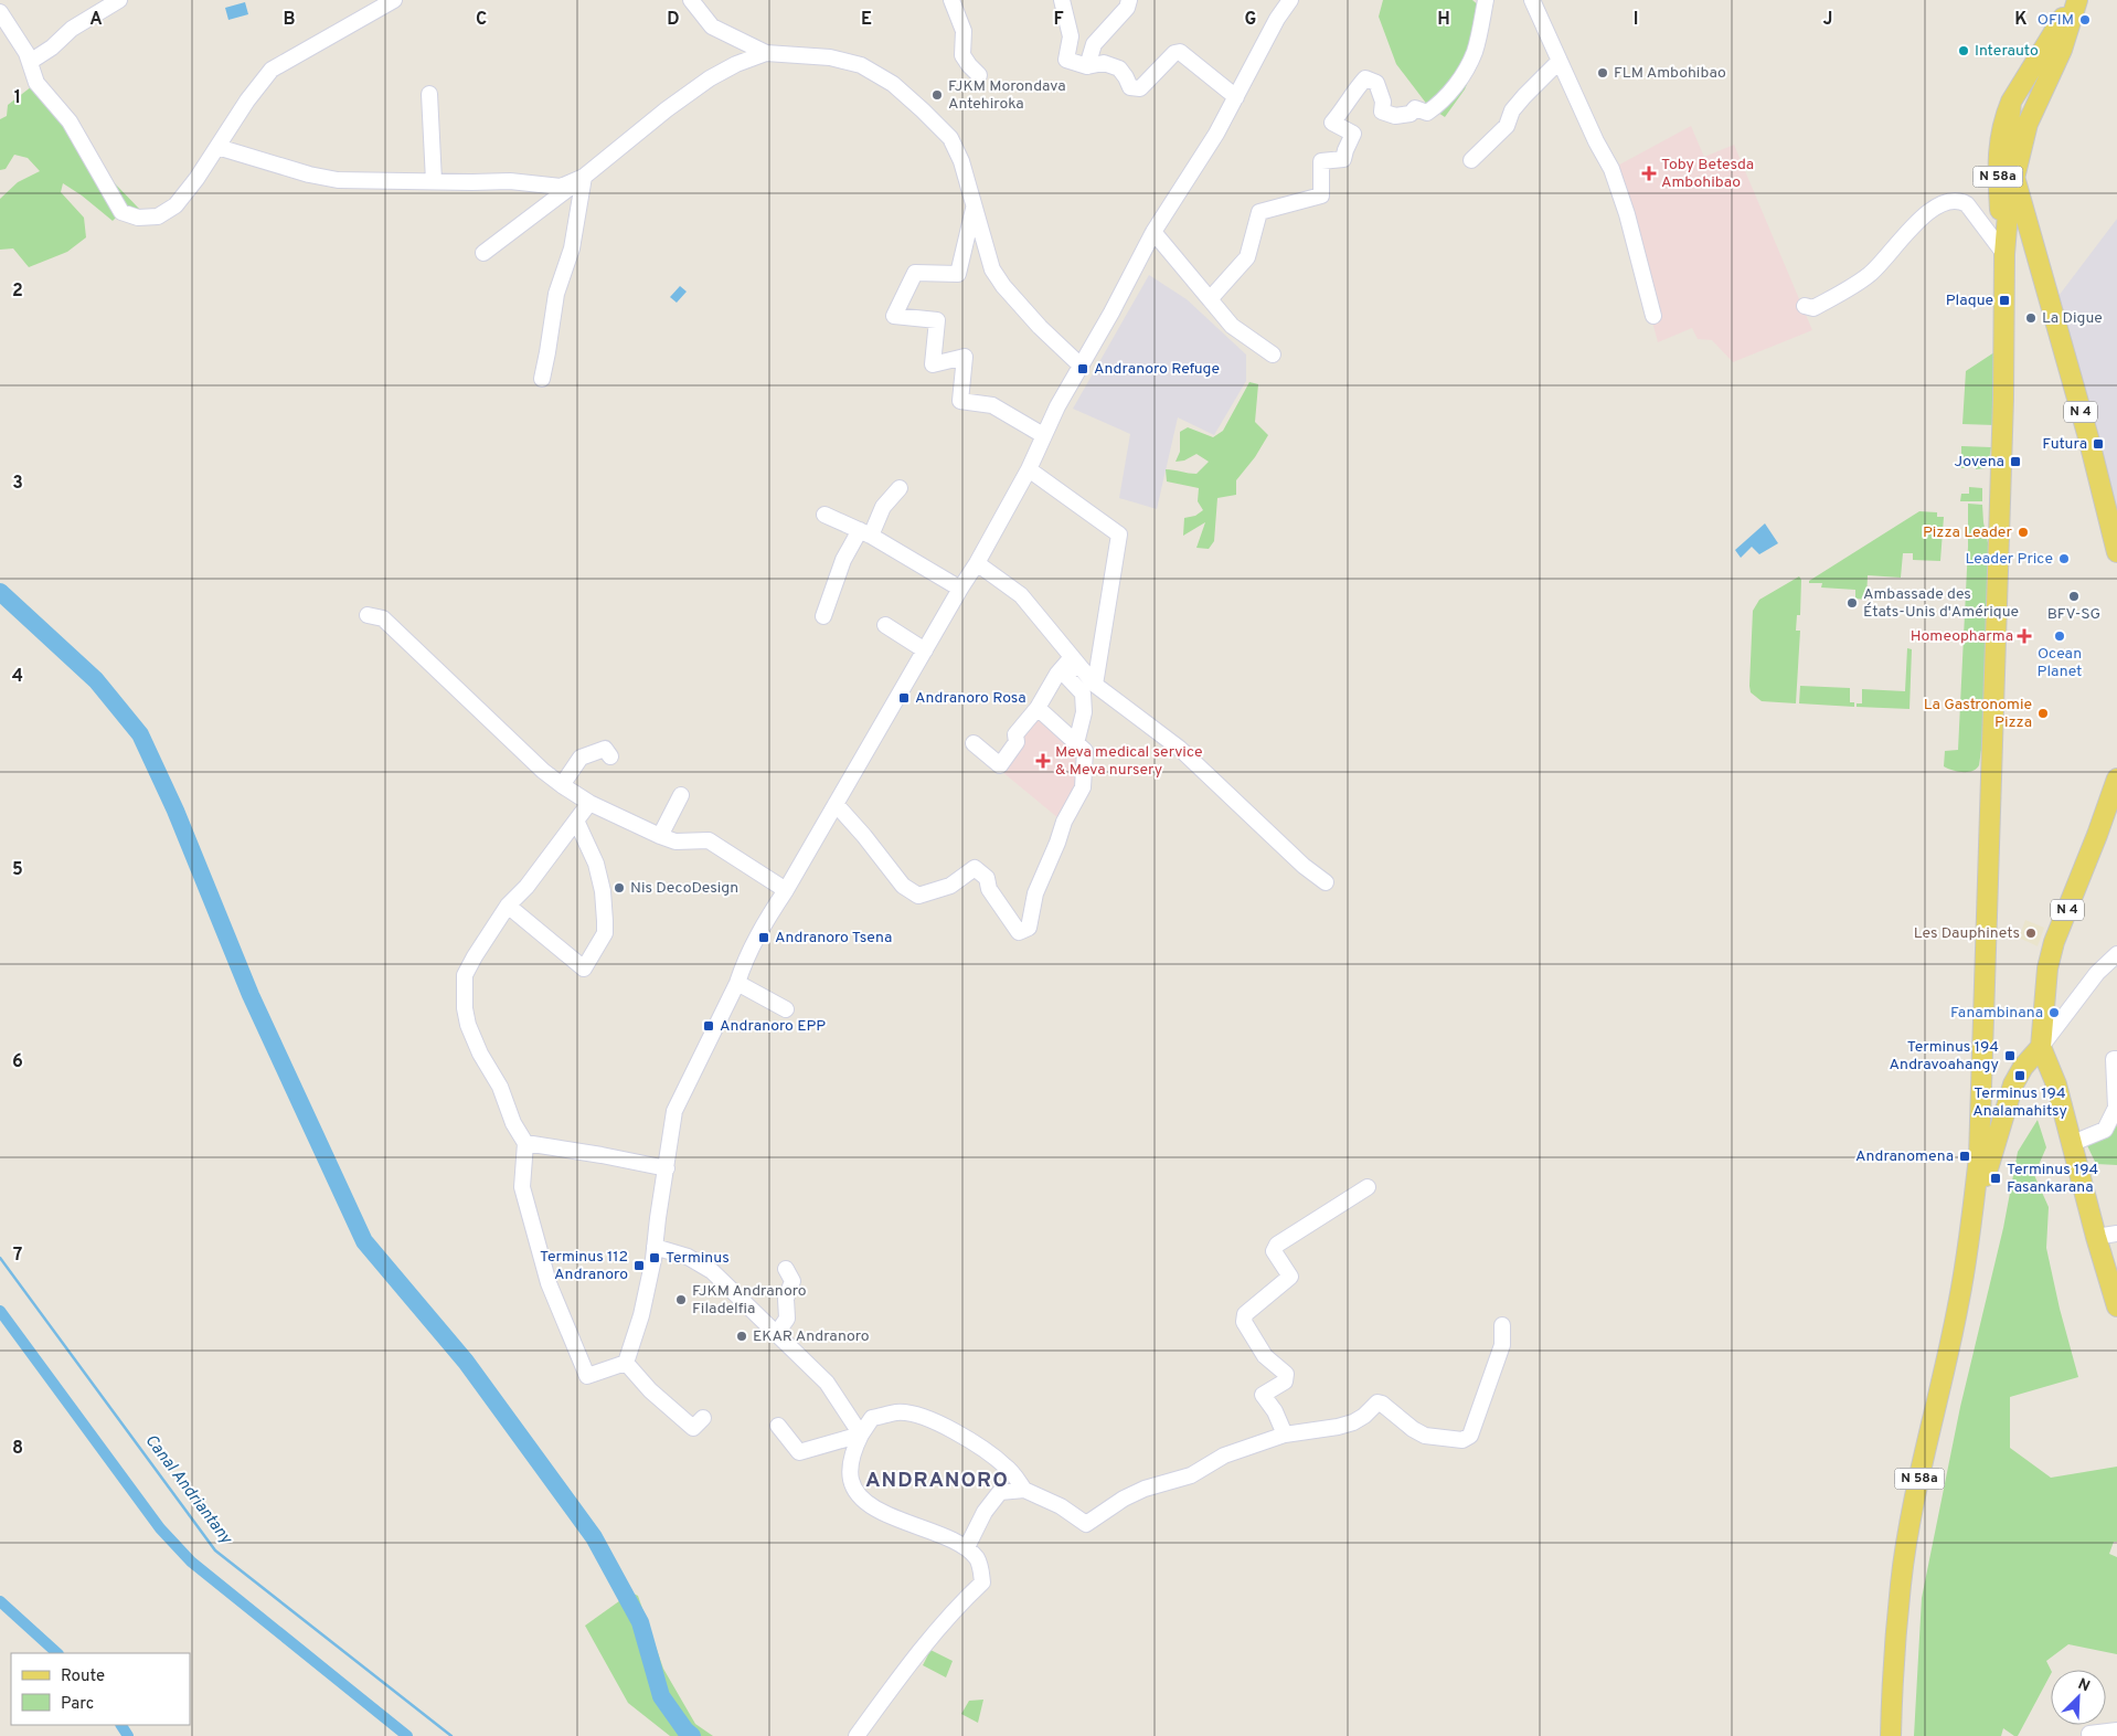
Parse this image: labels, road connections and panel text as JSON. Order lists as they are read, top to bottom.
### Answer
{
  "streets": {
    "main road": ["N 58a", "N 4"]
  },
  "crossings": [
    ["N 58a", "N 4"]
  ],
  "districts": ["ANDRANORO"],
  "water": ["Canal Andriantany"],
  "places": {
    "other": [
      "OFIM",
      "Interauto",
      "FLM Ambohibao",
      "FJKM Morondava Antehiroka",
      "La Digue",
      "Pizza Leader",
      "Leader Price",
      "BFV-SG",
      "Ambassade des États-Unis d'Amérique",
      "Ocean Planet",
      "La Gastronomie Pizza",
      "Nis DecoDesign",
      "Les Dauphinets",
      "Fanambinana",
      "FJKM Andranoro Filadelfia",
      "EKAR Andranoro"
    ],
    "health": ["Toby Betesda Ambohibao", "Homeopharma", "Meva medical service & Meva nursery"],
    "transit": [
      "Plaque",
      "Andranoro Refuge",
      "Futura",
      "Jovena",
      "Andranoro Rosa",
      "Andranoro Tsena",
      "Andranoro EPP",
      "Terminus 194 Andravoahangy",
      "Terminus 194 Analamahitsy",
      "Andranomena",
      "Terminus 194 Fasankarana",
      "Terminus",
      "Terminus 112 Andranoro"
    ]
  },
  "legend": ["Route", "Parc"],
  "north": "top right",
  "grid": {
    "columns": [
      "A",
      "B",
      "C",
      "D",
      "E",
      "F",
      "G",
      "H",
      "I",
      "J",
      "K"
    ],
    "rows": [
      "1",
      "2",
      "3",
      "4",
      "5",
      "6",
      "7",
      "8"
    ]
  }
}
